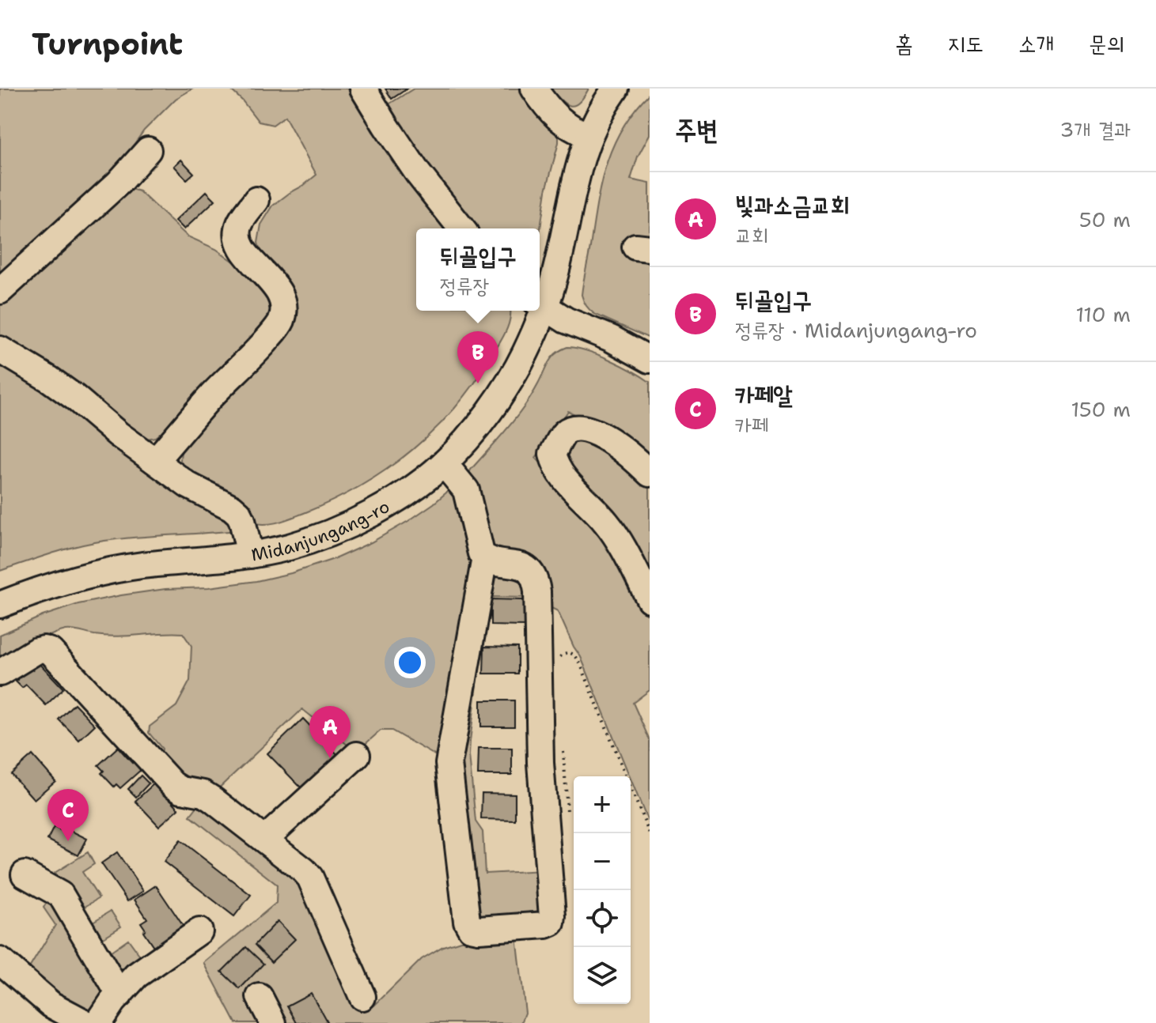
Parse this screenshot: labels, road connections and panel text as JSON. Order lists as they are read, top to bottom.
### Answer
{
  "streets": {
    "street": ["Midanjungang-ro"]
  },
  "page": {
    "header": "Turnpoint",
    "nav": [
      "홈",
      "지도",
      "소개",
      "문의"
    ],
    "heading": ["주변", "3개 결과"],
    "list": [
      {
        "mark": "A",
        "name": "빛과소금교회",
        "note": "교회",
        "value": "50 m"
      },
      {
        "mark": "B",
        "name": "뒤골입구",
        "note": "정류장 · Midanjungang-ro",
        "value": "110 m"
      },
      {
        "mark": "C",
        "name": "카페알",
        "note": "카페",
        "value": "150 m"
      }
    ],
    "popup": ["뒤골입구", "정류장"],
    "pins": ["B", "A", "C"],
    "map_buttons": ["+", "−"]
  }
}
